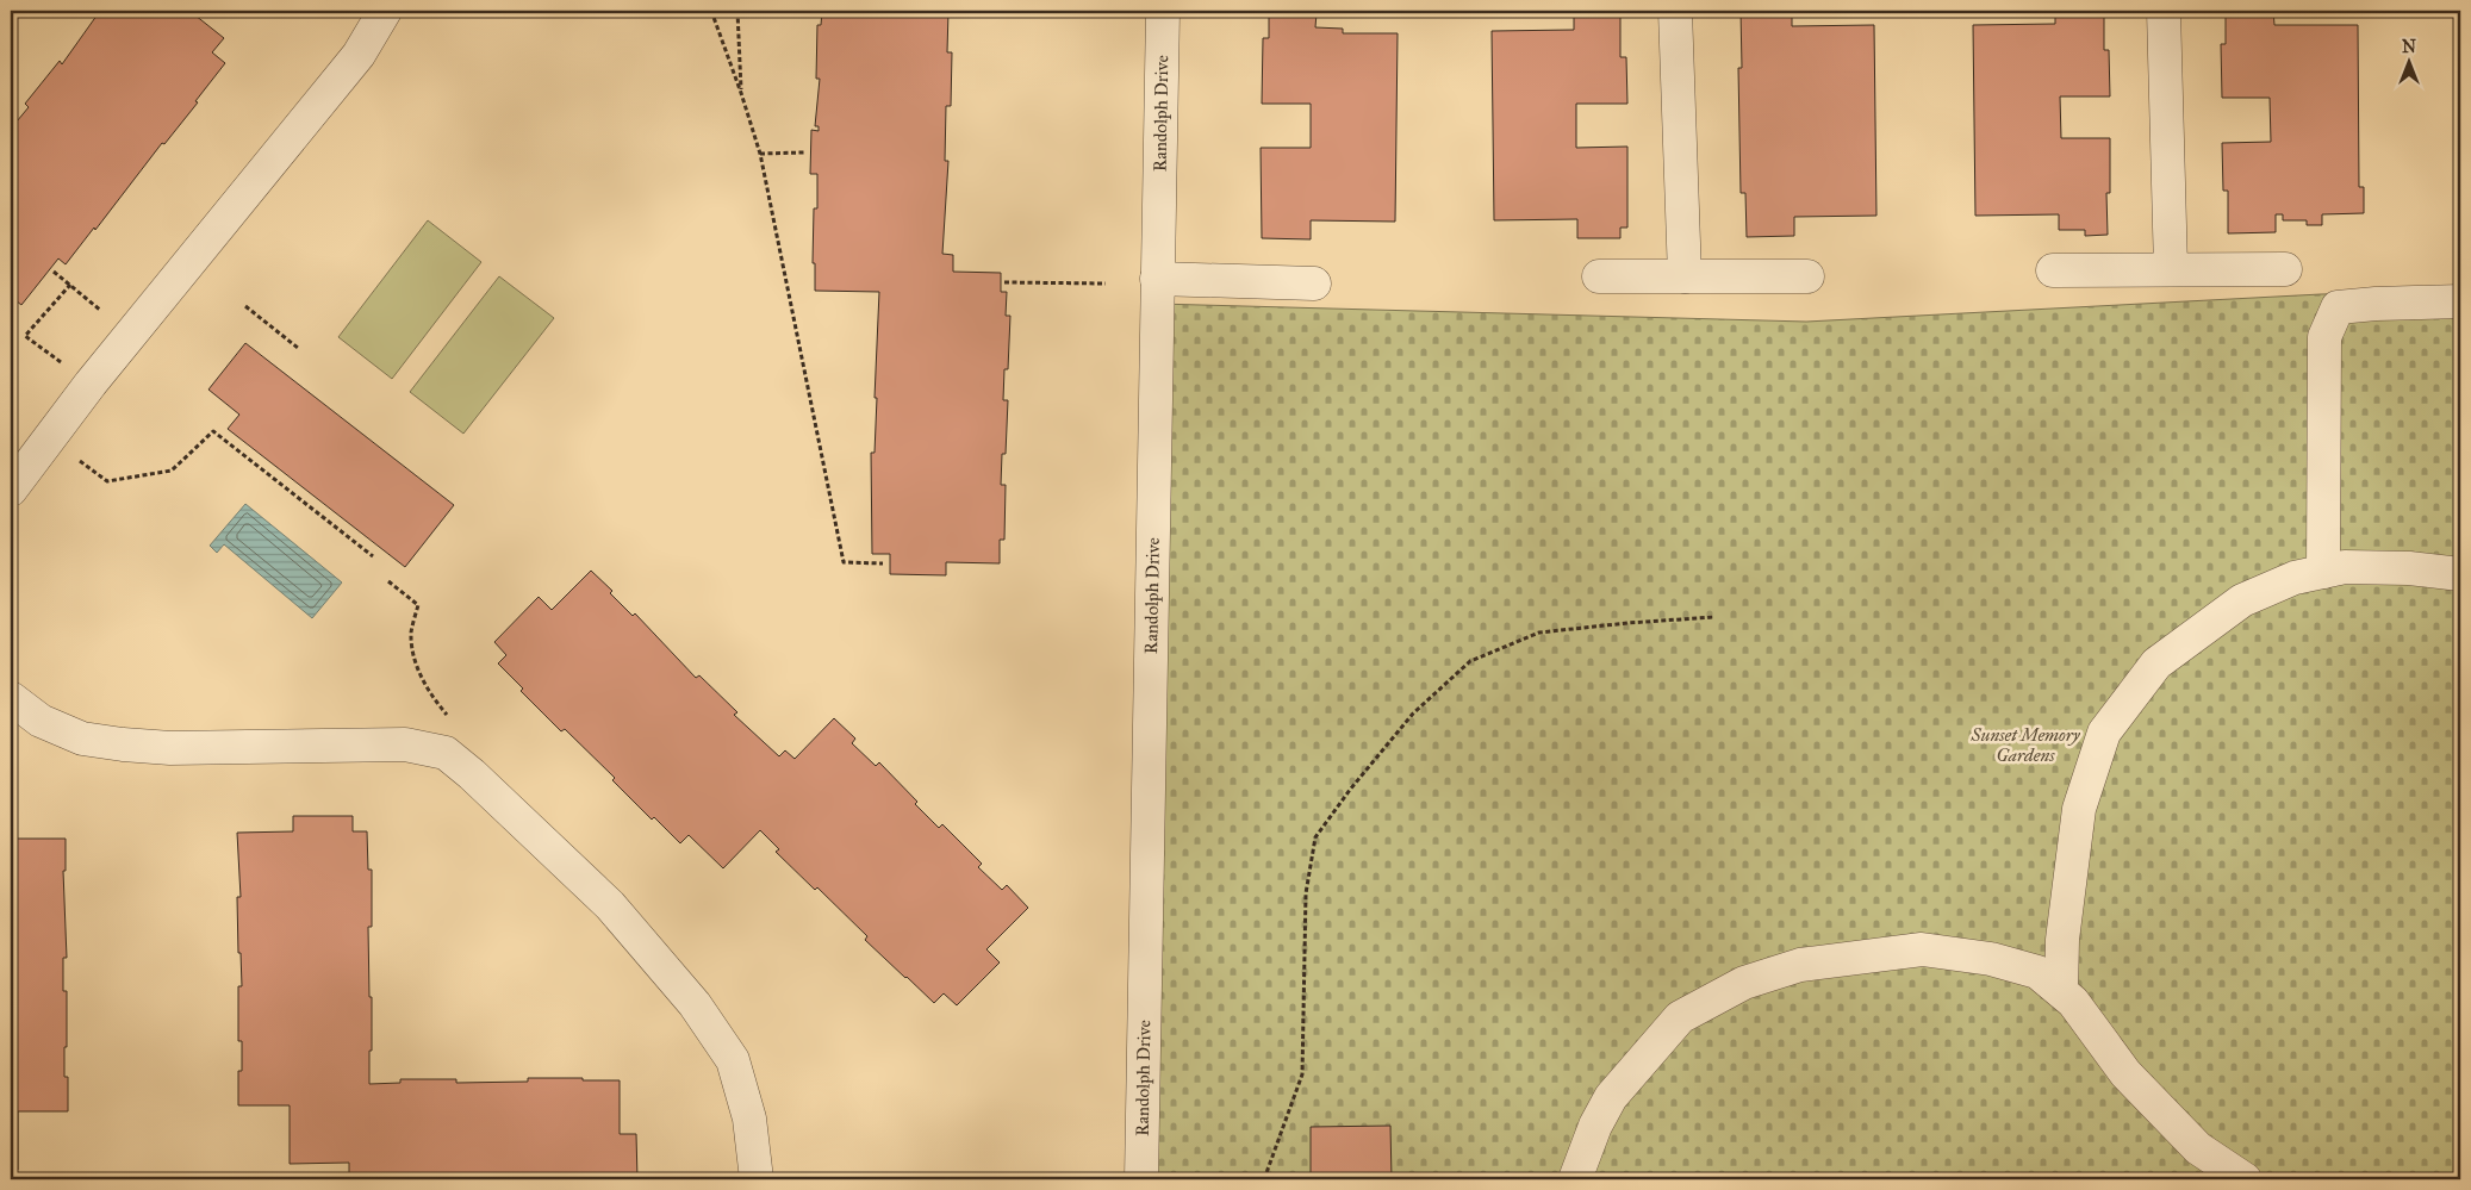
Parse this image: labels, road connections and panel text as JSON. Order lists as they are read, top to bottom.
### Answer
{
  "streets": {
    "street": ["Randolph Drive"]
  },
  "parks": ["Sunset Memory Gardens"],
  "north": "top"
}
